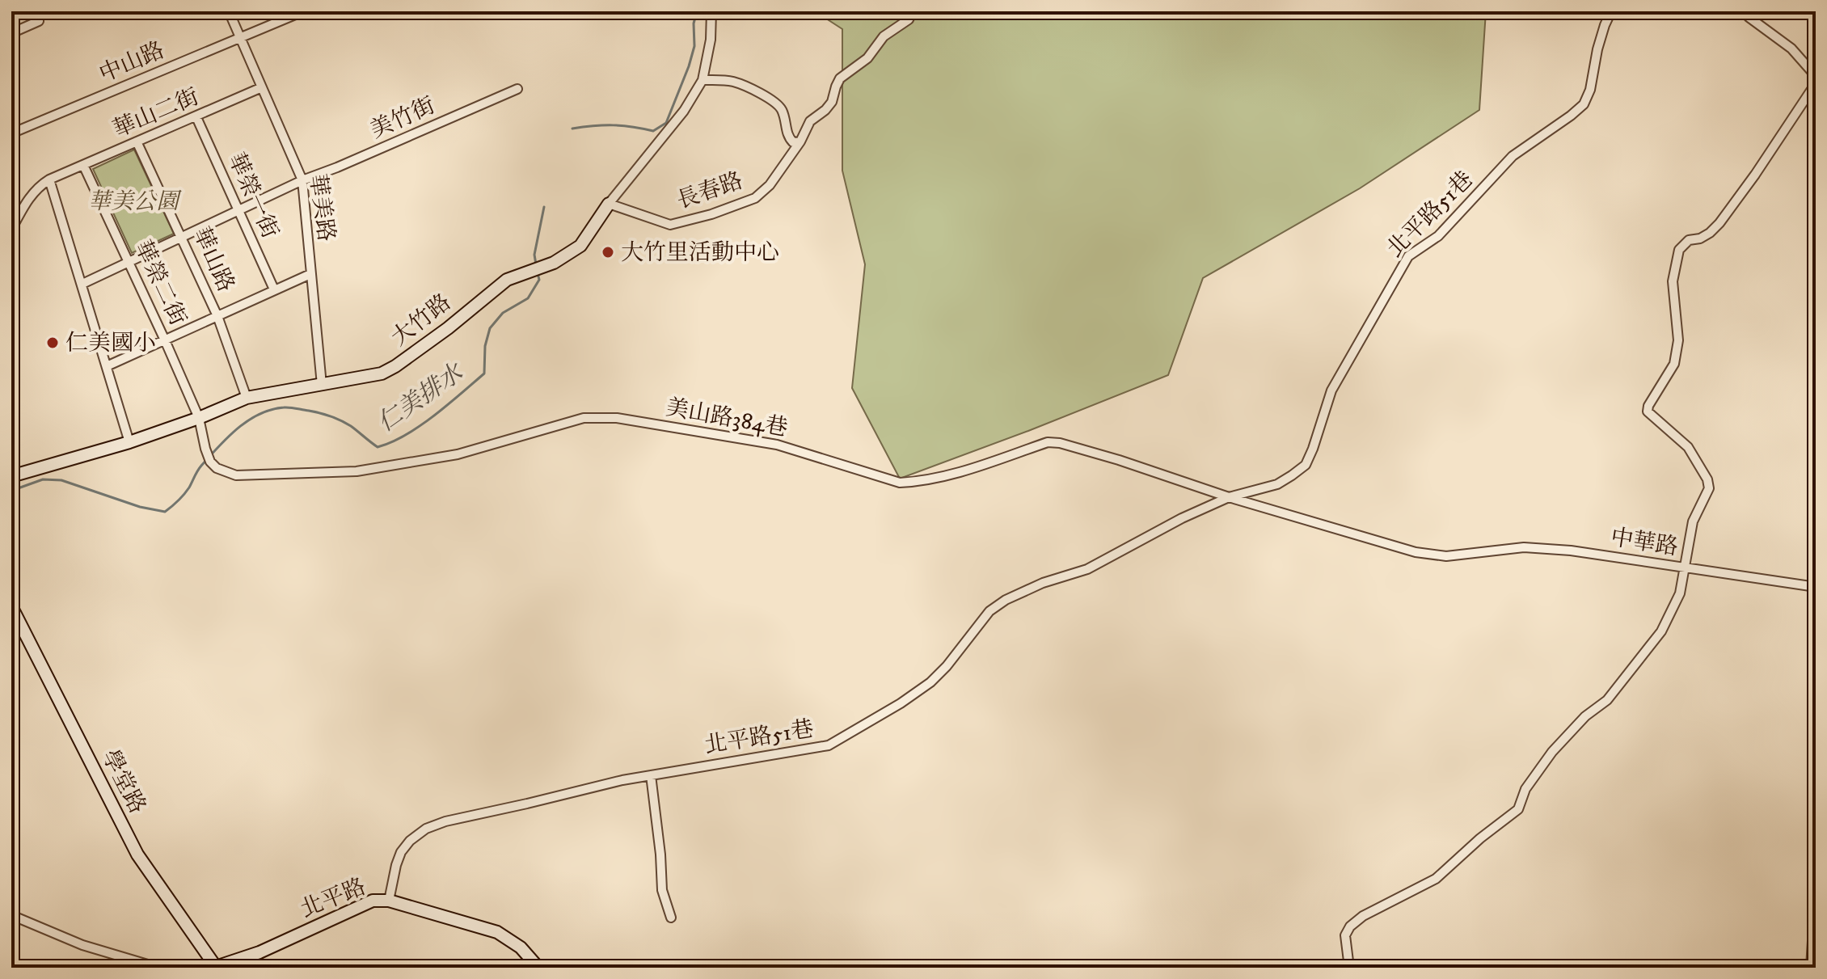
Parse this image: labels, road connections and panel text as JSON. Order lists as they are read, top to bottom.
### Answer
{
  "streets": {
    "street": [
      "中山路",
      "華山二街",
      "美竹街",
      "長春路",
      "華榮一街",
      "華美路",
      "北平路51巷",
      "華山路",
      "華榮二街",
      "大竹路",
      "美山路384巷",
      "中華路",
      "學堂路",
      "北平路"
    ]
  },
  "crossings": [
    ["中山路", "華美路"],
    ["華山二街", "華榮一街"],
    ["華山二街", "華美路"],
    ["華山二街", "華山路"],
    ["華山二街", "華榮二街"],
    ["美竹街", "華榮一街"],
    ["美竹街", "華美路"],
    ["美竹街", "華山路"],
    ["美竹街", "華榮二街"],
    ["長春路", "大竹路"],
    ["華美路", "大竹路"],
    ["北平路51巷", "美山路384巷"],
    ["北平路51巷", "中華路"],
    ["北平路51巷", "北平路"],
    ["華山路", "大竹路"],
    ["華榮二街", "大竹路"],
    ["華榮二街", "美山路384巷"],
    ["美山路384巷", "中華路"],
    ["學堂路", "北平路"]
  ],
  "water": ["仁美排水"],
  "parks": ["華美公園"],
  "places": ["大竹里活動中心", "仁美國小"]
}
